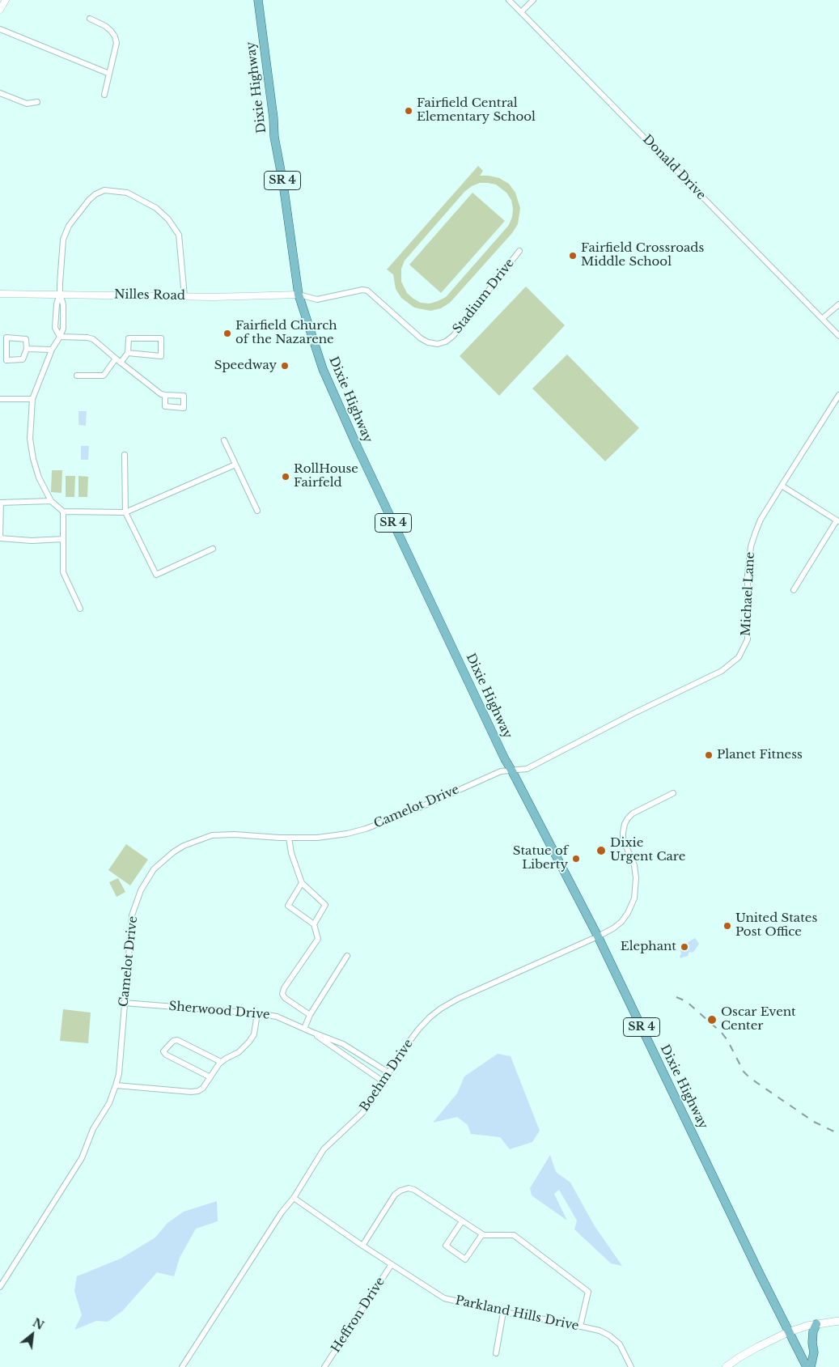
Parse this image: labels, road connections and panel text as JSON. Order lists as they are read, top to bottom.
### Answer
{
  "streets": {
    "main road": ["Dixie Highway", "SR 4"],
    "street": [
      "Donald Drive",
      "Nilles Road",
      "Stadium Drive",
      "Michael Lane",
      "Camelot Drive",
      "Sherwood Drive",
      "Boehm Drive",
      "Parkland Hills Drive",
      "Heffron Drive"
    ]
  },
  "crossings": [
    ["Dixie Highway", "Nilles Road"],
    ["Dixie Highway", "Stadium Drive"],
    ["Dixie Highway", "Michael Lane"],
    ["Dixie Highway", "Camelot Drive"],
    ["Dixie Highway", "Boehm Drive"],
    ["Nilles Road", "Stadium Drive"],
    ["Michael Lane", "Camelot Drive"],
    ["Camelot Drive", "Sherwood Drive"],
    ["Sherwood Drive", "Boehm Drive"],
    ["Boehm Drive", "Parkland Hills Drive"],
    ["Parkland Hills Drive", "Heffron Drive"]
  ],
  "places": [
    "Fairfield Central Elementary School",
    "Fairfield Crossroads Middle School",
    "Fairfield Church of the Nazarene",
    "Speedway",
    "RollHouse Fairfeld",
    "Planet Fitness",
    "Dixie Urgent Care",
    "Statue of Liberty",
    "United States Post Office",
    "Elephant",
    "Oscar Event Center"
  ],
  "north": "top right"
}
